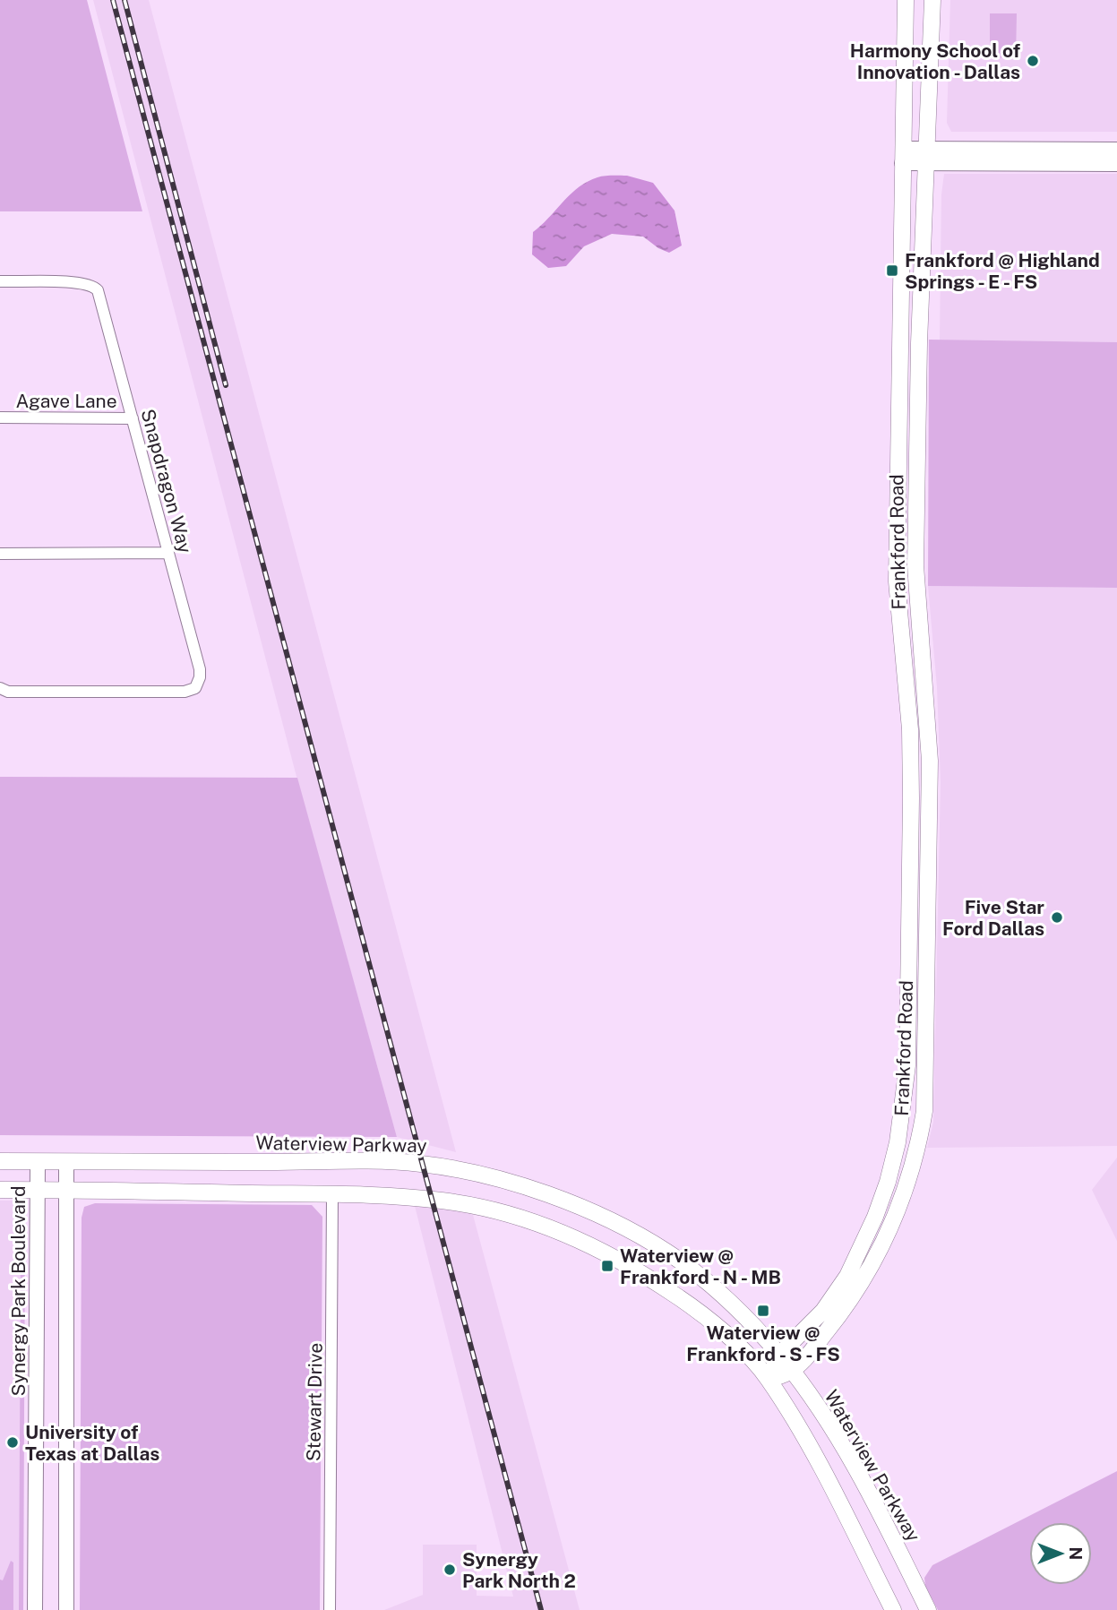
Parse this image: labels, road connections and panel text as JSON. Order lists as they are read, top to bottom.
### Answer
{
  "streets": {
    "main road": ["Frankford Road", "Waterview Parkway"],
    "street": [
      "Agave Lane",
      "Snapdragon Way",
      "Synergy Park Boulevard",
      "Stewart Drive"
    ]
  },
  "crossings": [
    ["Agave Lane", "Snapdragon Way"],
    ["Frankford Road", "Waterview Parkway"],
    ["Waterview Parkway", "Synergy Park Boulevard"],
    ["Waterview Parkway", "Stewart Drive"]
  ],
  "places": {
    "other": [
      "Harmony School of Innovation - Dallas",
      "Five Star Ford Dallas",
      "University of Texas at Dallas",
      "Synergy Park North 2"
    ],
    "transit": ["Frankford @ Highland Springs - E - FS", "Waterview @ Frankford - N - MB", "Waterview @ Frankford - S - FS"]
  },
  "north": "right"
}
